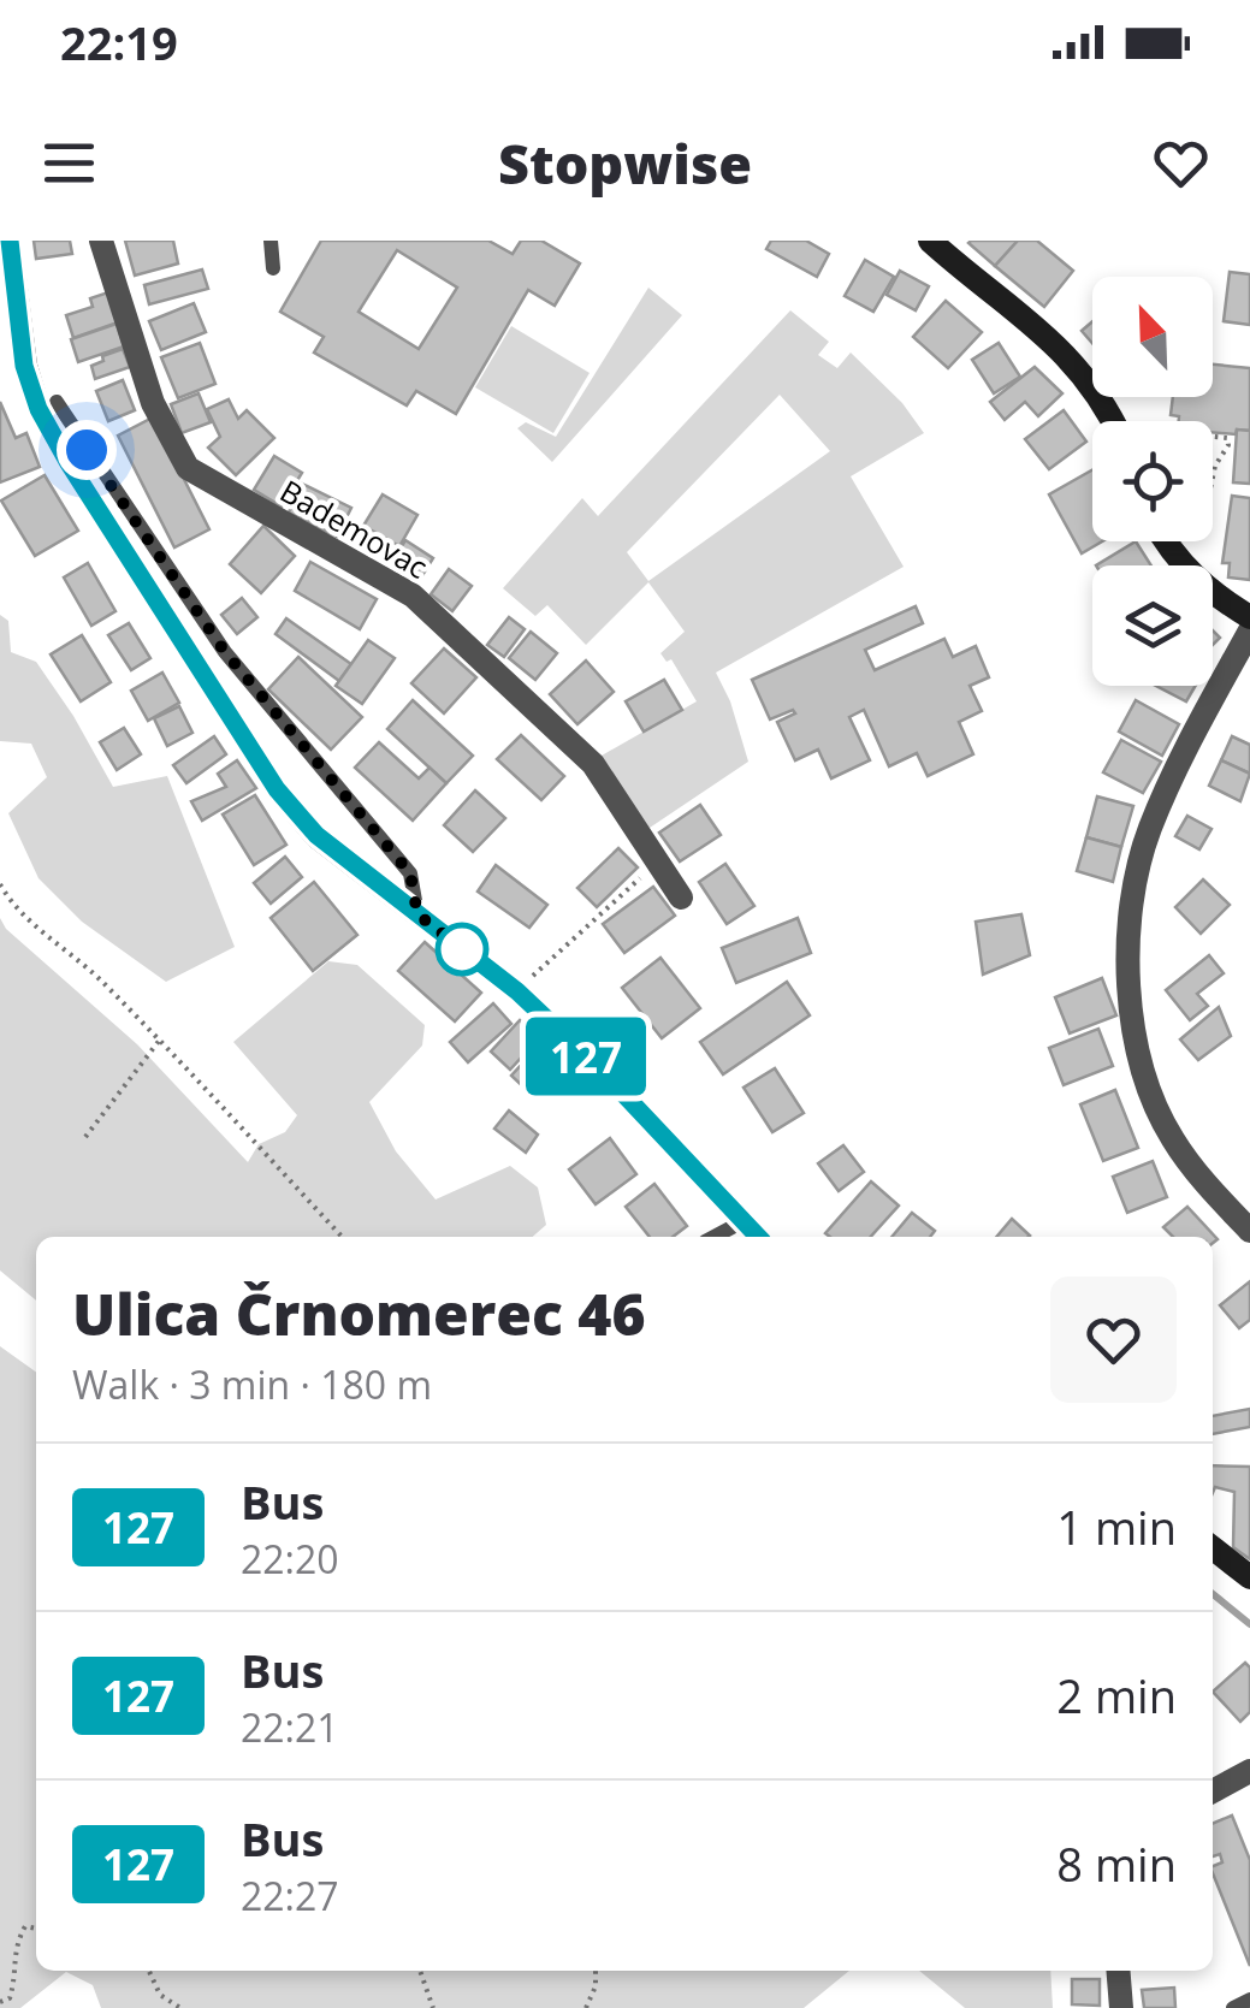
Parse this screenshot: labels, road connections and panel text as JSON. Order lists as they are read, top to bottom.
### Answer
{
  "streets": {
    "street": ["Bademovac"]
  },
  "lines": ["bus line 127"],
  "north": "top left",
  "page": {
    "status": "22:19",
    "header": "Stopwise",
    "on_map": "127",
    "heading": ["Ulica Črnomerec 46", "Walk · 3 min · 180 m"],
    "list": [
      {
        "mark": "127",
        "name": "Bus",
        "note": "22:20",
        "value": "1 min"
      },
      {
        "mark": "127",
        "name": "Bus",
        "note": "22:21",
        "value": "2 min"
      },
      {
        "mark": "127",
        "name": "Bus",
        "note": "22:27",
        "value": "8 min"
      }
    ]
  }
}
